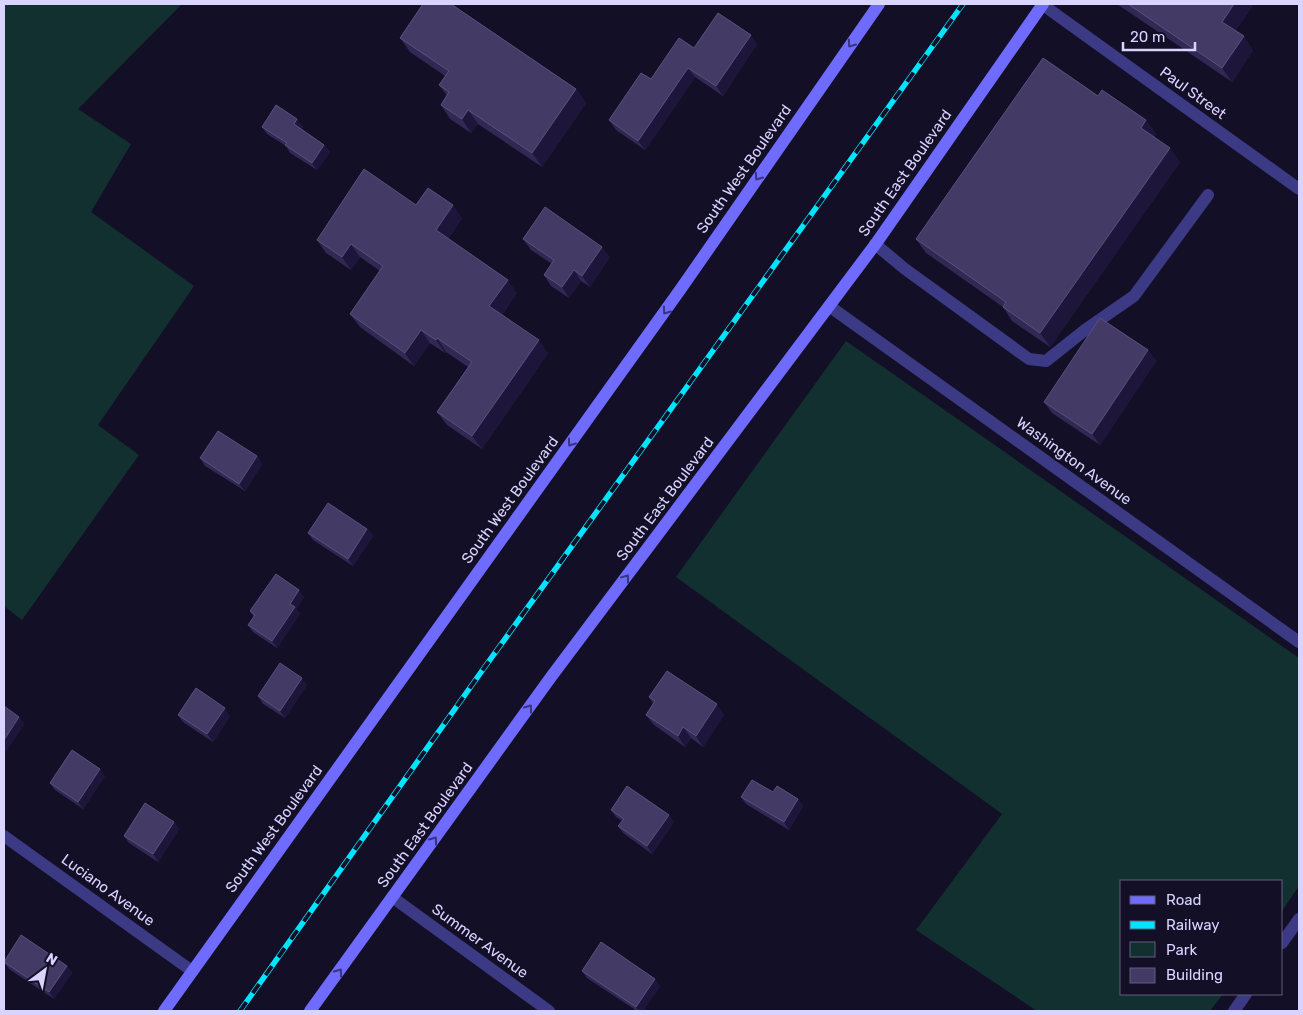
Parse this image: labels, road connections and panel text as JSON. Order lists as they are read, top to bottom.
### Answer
{
  "streets": {
    "main road": ["South West Boulevard", "South East Boulevard"],
    "street": [
      "Paul Street",
      "Washington Avenue",
      "Luciano Avenue",
      "Summer Avenue"
    ]
  },
  "crossings": [
    ["Paul Street", "South East Boulevard"],
    ["South West Boulevard", "Luciano Avenue"],
    ["South East Boulevard", "Washington Avenue"],
    ["South East Boulevard", "Summer Avenue"]
  ],
  "one_way": ["South West Boulevard", "South East Boulevard"],
  "legend": [
    "Road",
    "Railway",
    "Park",
    "Building"
  ],
  "scale_bar": "20 m",
  "north": "top right"
}
